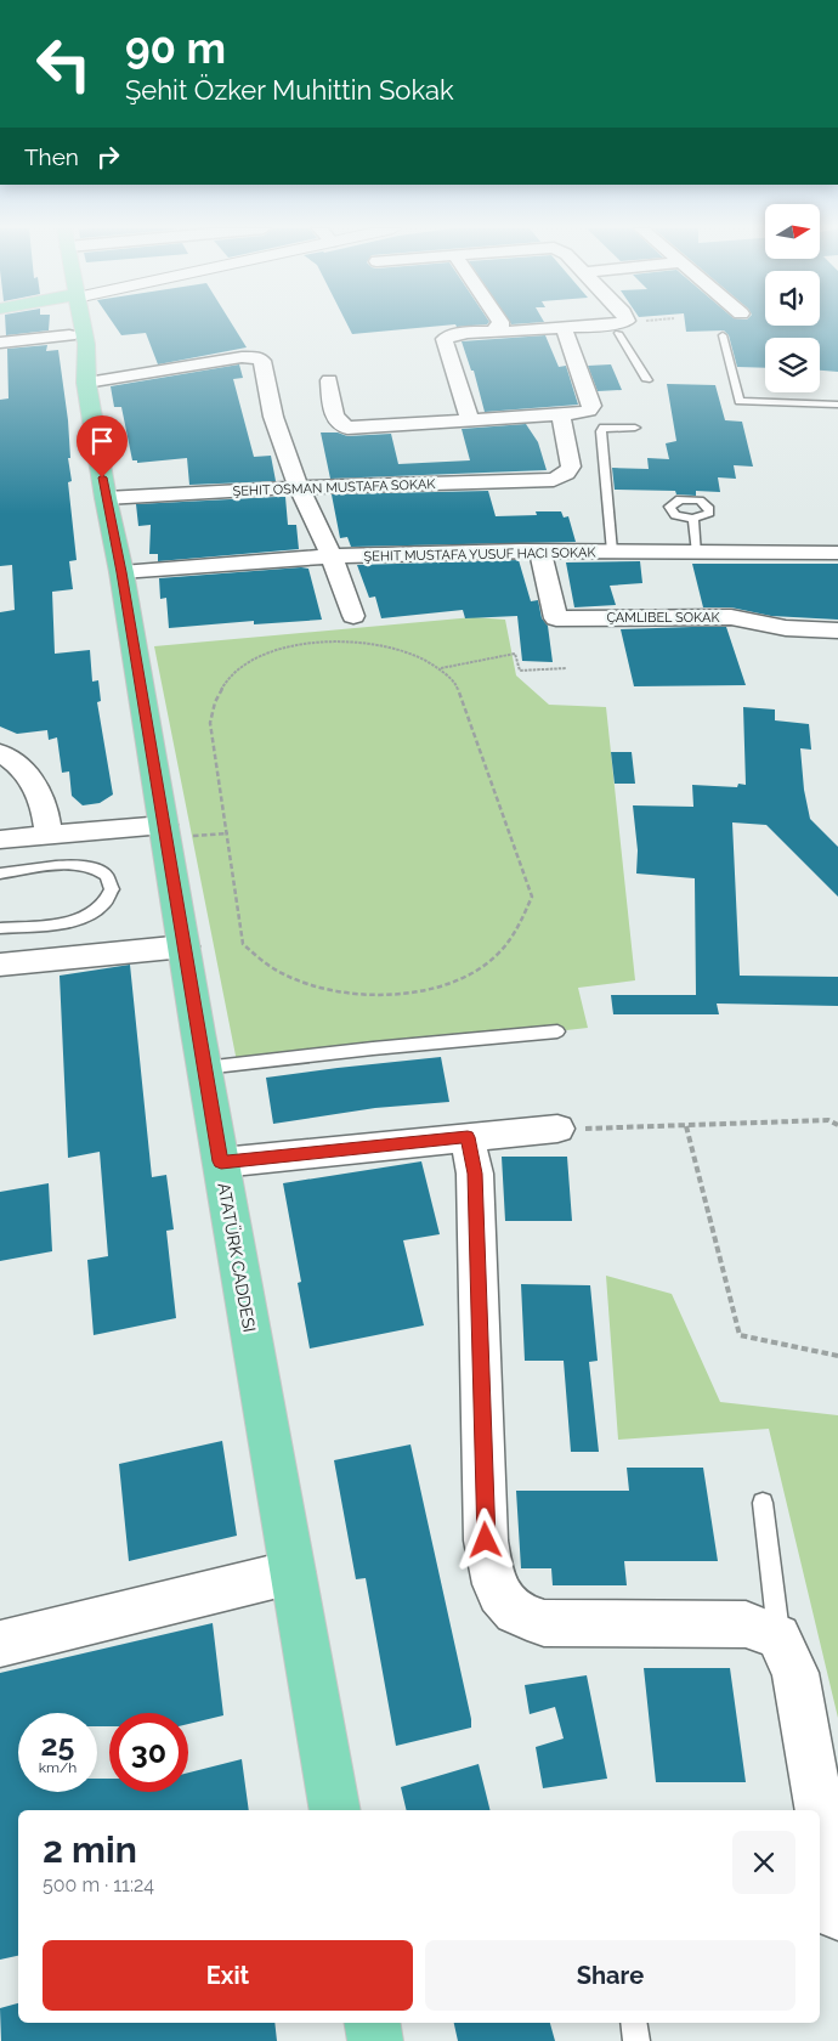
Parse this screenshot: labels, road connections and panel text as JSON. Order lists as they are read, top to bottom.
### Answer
{
  "streets": {
    "main road": ["ATATÜRK CADDESI"],
    "street": ["ŞEHIT OSMAN MUSTAFA SOKAK"]
  },
  "crossings": [
    ["ŞEHIT OSMAN MUSTAFA SOKAK", "ATATÜRK CADDESI"]
  ],
  "north": "right",
  "page": {
    "turn": ["90 m", "Şehit Özker Muhittin Sokak"],
    "then": "Then",
    "speed": "25 km/h",
    "limit": "30",
    "heading": ["2 min", "500 m · 11:24"],
    "buttons": ["Exit", "Share"]
  }
}
